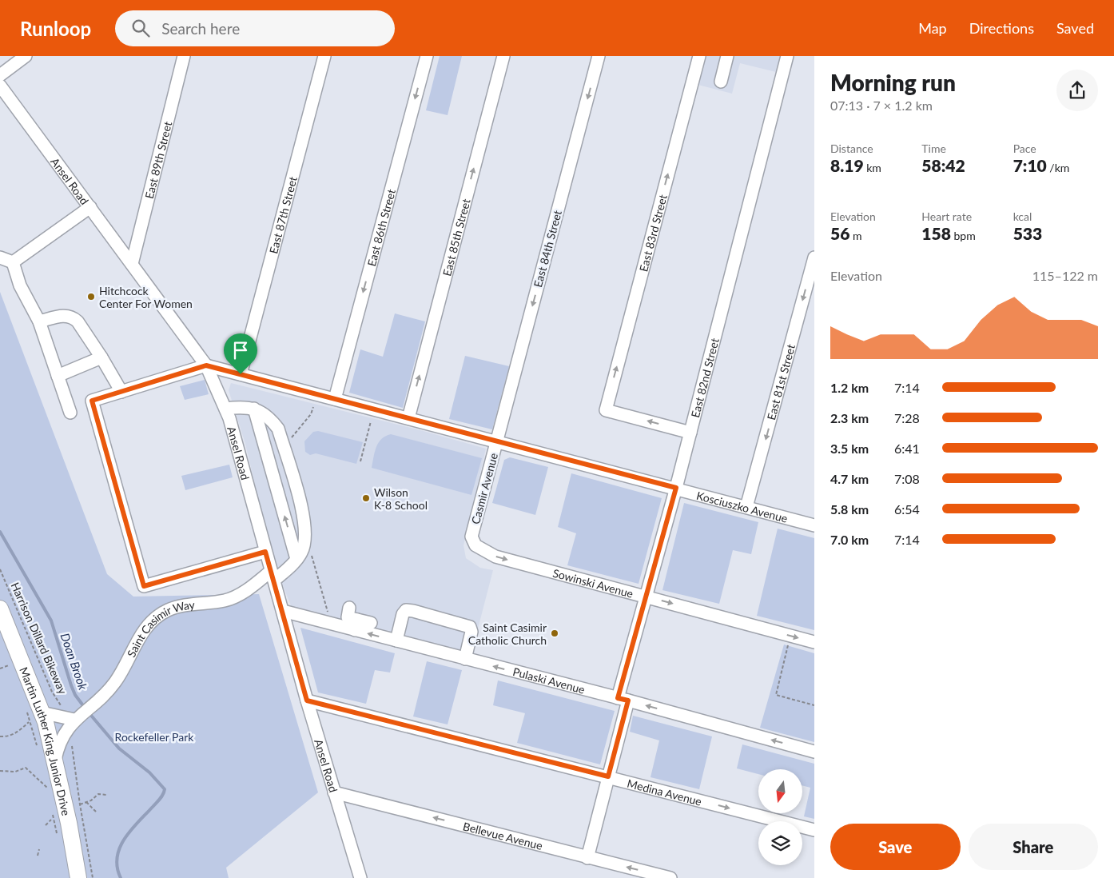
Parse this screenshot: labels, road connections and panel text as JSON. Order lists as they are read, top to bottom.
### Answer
{
  "streets": {
    "main road": ["Martin Luther King Junior Drive"],
    "street": [
      "East 89th Street",
      "Ansel Road",
      "East 87th Street",
      "East 86th Street",
      "East 83rd Street",
      "East 85th Street",
      "East 84th Street",
      "East 82nd Street",
      "East 81st Street",
      "Casmir Avenue",
      "Kosciuszko Avenue",
      "Sowinski Avenue",
      "Saint Casimir Way",
      "Pulaski Avenue",
      "Medina Avenue",
      "Bellevue Avenue"
    ],
    "path": ["Harrison Dillard Bikeway"]
  },
  "crossings": [
    ["East 89th Street", "Ansel Road"],
    ["Ansel Road", "Kosciuszko Avenue"],
    ["Ansel Road", "Saint Casimir Way"],
    ["Ansel Road", "Pulaski Avenue"],
    ["Ansel Road", "Medina Avenue"],
    ["Ansel Road", "Bellevue Avenue"],
    ["East 87th Street", "Kosciuszko Avenue"],
    ["East 86th Street", "Kosciuszko Avenue"],
    ["East 83rd Street", "East 82nd Street"],
    ["East 85th Street", "Kosciuszko Avenue"],
    ["East 84th Street", "Casmir Avenue"],
    ["East 84th Street", "Kosciuszko Avenue"],
    ["East 82nd Street", "Kosciuszko Avenue"],
    ["East 82nd Street", "Sowinski Avenue"],
    ["East 82nd Street", "Pulaski Avenue"],
    ["East 82nd Street", "Medina Avenue"],
    ["East 82nd Street", "Bellevue Avenue"],
    ["East 81st Street", "Kosciuszko Avenue"],
    ["Casmir Avenue", "Kosciuszko Avenue"],
    ["Casmir Avenue", "Sowinski Avenue"],
    ["Saint Casimir Way", "Martin Luther King Junior Drive"]
  ],
  "one_way": [
    "East 86th Street",
    "East 83rd Street",
    "East 85th Street",
    "East 84th Street",
    "East 81st Street",
    "Sowinski Avenue",
    "Pulaski Avenue",
    "Medina Avenue",
    "Bellevue Avenue"
  ],
  "water": ["Doan Brook"],
  "parks": ["Rockefeller Park"],
  "places": ["Hitchcock Center For Women", "Wilson K-8 School", "Saint Casimir Catholic Church"],
  "north": "bottom",
  "page": {
    "header": "Runloop",
    "search": "Search here",
    "nav": ["Map", "Directions", "Saved"],
    "heading": ["Morning run", "07:13 · 7 × 1.2 km"],
    "stats": [
      ["Distance", "8.19 km"],
      ["Time", "58:42"],
      ["Pace", "7:10 /km"],
      ["Elevation", "56 m"],
      ["Heart rate", "158 bpm"],
      ["kcal", "533"]
    ],
    "chart": ["Elevation", "115–122 m"],
    "list": [
      {
        "name": "1.2 km",
        "note": "7:14"
      },
      {
        "name": "2.3 km",
        "note": "7:28"
      },
      {
        "name": "3.5 km",
        "note": "6:41"
      },
      {
        "name": "4.7 km",
        "note": "7:08"
      },
      {
        "name": "5.8 km",
        "note": "6:54"
      },
      {
        "name": "7.0 km",
        "note": "7:14"
      }
    ],
    "buttons": ["Save", "Share"]
  }
}
